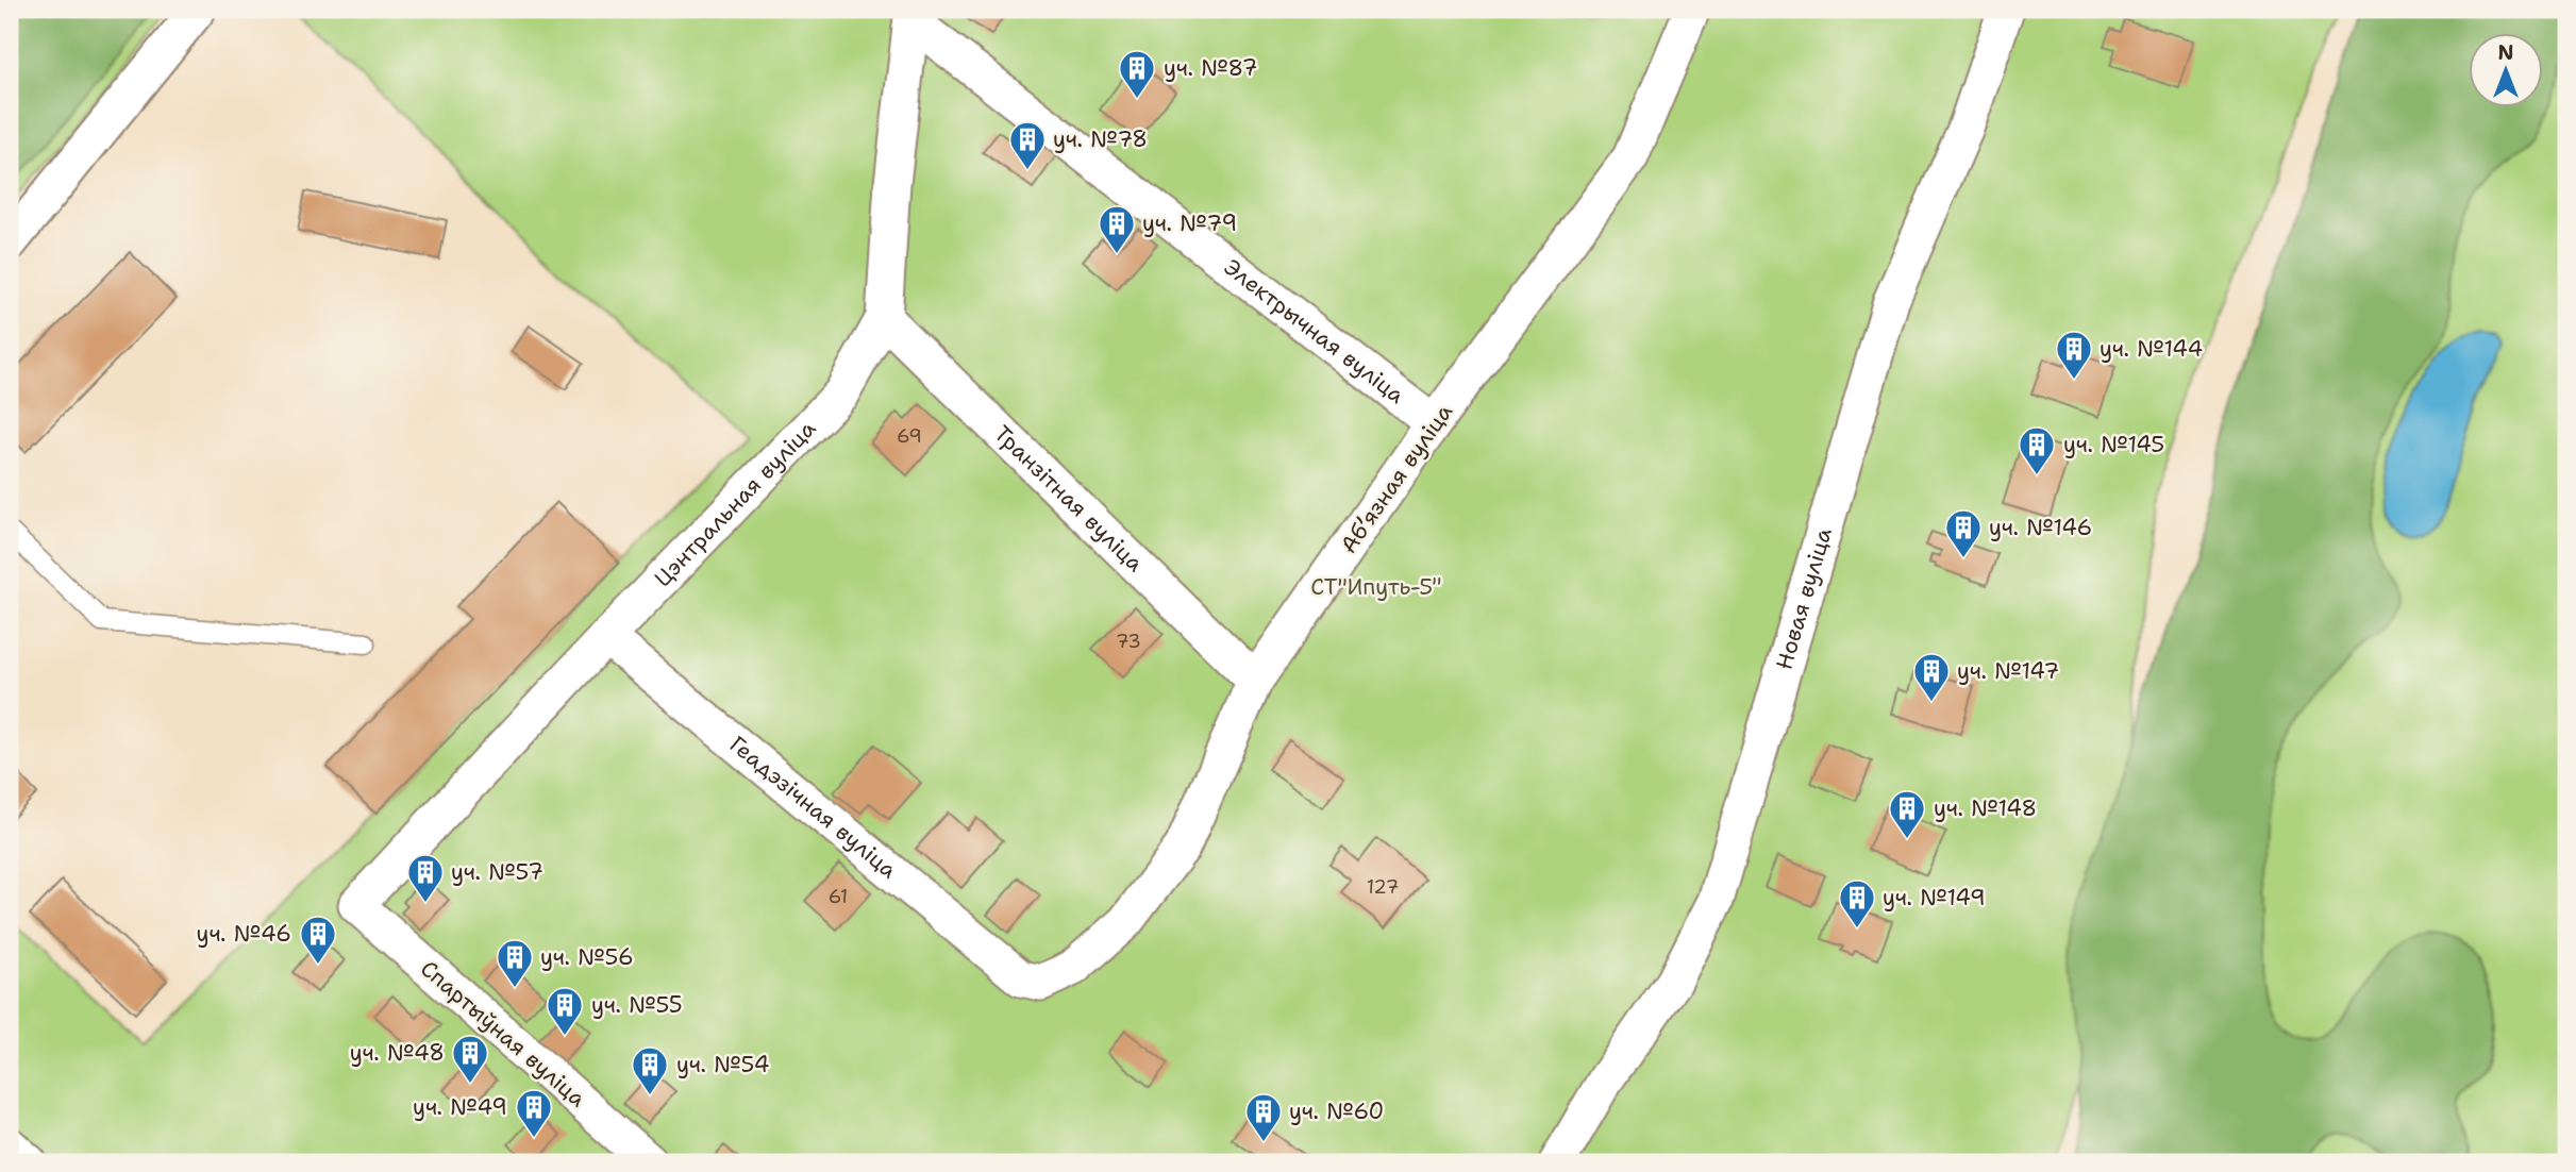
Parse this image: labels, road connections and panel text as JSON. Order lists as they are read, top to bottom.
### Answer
{
  "streets": {
    "street": [
      "Электрычная вуліца",
      "Абʼязная вуліца",
      "Транзітная вуліца",
      "Цэнтральная вуліца",
      "Новая вуліца",
      "Геадэзічная вуліца",
      "Спартыўная вуліца"
    ]
  },
  "crossings": [
    ["Электрычная вуліца", "Абʼязная вуліца"],
    ["Электрычная вуліца", "Цэнтральная вуліца"],
    ["Абʼязная вуліца", "Транзітная вуліца"],
    ["Абʼязная вуліца", "Геадэзічная вуліца"],
    ["Транзітная вуліца", "Цэнтральная вуліца"],
    ["Цэнтральная вуліца", "Геадэзічная вуліца"],
    ["Цэнтральная вуліца", "Спартыўная вуліца"]
  ],
  "parks": ["СТ\"Ипуть-5\""],
  "places": {
    "building": [
      "уч. №87",
      "уч. №78",
      "уч. №79",
      "уч. №144",
      "уч. №145",
      "уч. №146",
      "уч. №147",
      "уч. №148",
      "уч. №57",
      "уч. №149",
      "уч. №46",
      "уч. №56",
      "уч. №55",
      "уч. №48",
      "уч. №54",
      "уч. №49",
      "уч. №60"
    ]
  },
  "house_numbers": [
    "69",
    "73",
    "127",
    "61"
  ],
  "north": "top"
}
